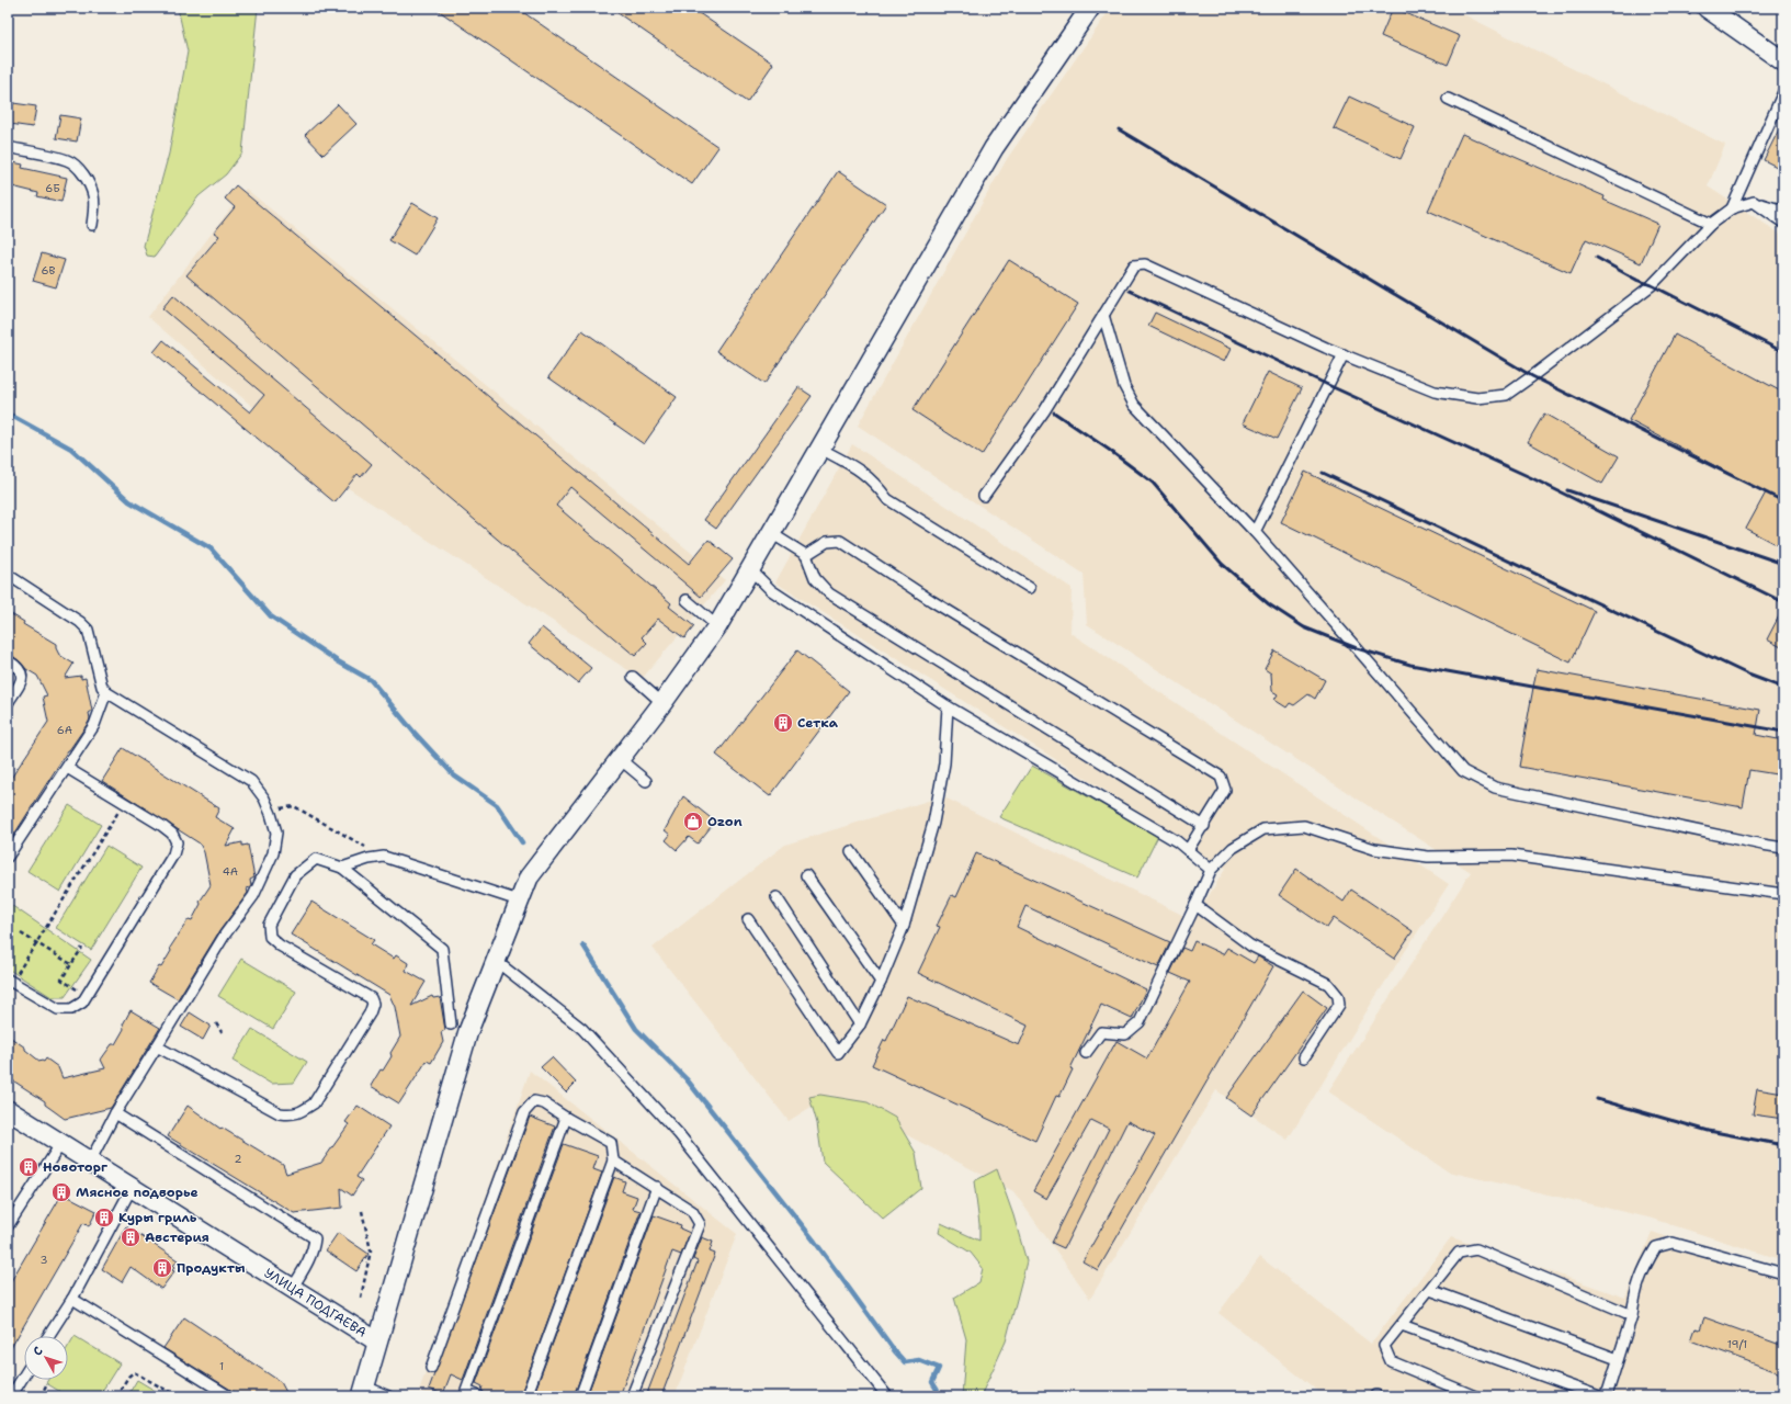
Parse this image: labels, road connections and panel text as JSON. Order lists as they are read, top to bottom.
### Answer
{
  "streets": {
    "street": ["УЛИЦА ПОДГАЕВА"]
  },
  "places": {
    "building": [
      "Сетка",
      "Новоторг",
      "Мясное подворье",
      "Куры гриль",
      "Австерия",
      "Продукты"
    ],
    "shop": ["Ozon"]
  },
  "house_numbers": [
    "6Б",
    "6В",
    "6А",
    "4А",
    "2",
    "3",
    "19/1",
    "1"
  ],
  "north": "top left"
}
